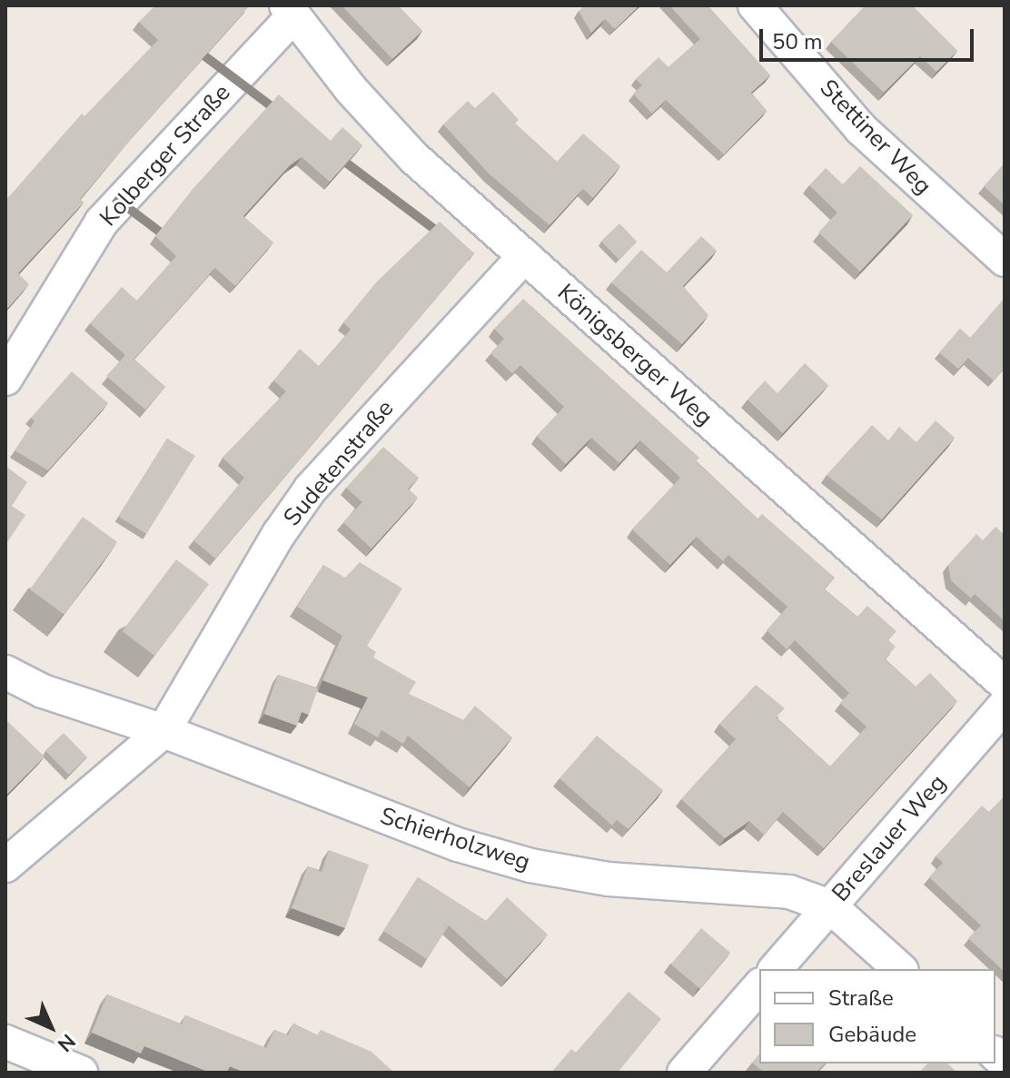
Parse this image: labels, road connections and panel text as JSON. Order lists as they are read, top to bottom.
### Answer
{
  "streets": {
    "street": [
      "Stettiner Weg",
      "Kolberger Straße",
      "Königsberger Weg",
      "Sudetenstraße",
      "Breslauer Weg",
      "Schierholzweg"
    ]
  },
  "crossings": [
    ["Kolberger Straße", "Königsberger Weg"],
    ["Königsberger Weg", "Sudetenstraße"],
    ["Sudetenstraße", "Schierholzweg"],
    ["Breslauer Weg", "Schierholzweg"]
  ],
  "legend": ["Straße", "Gebäude"],
  "scale_bar": "50 m",
  "north": "bottom right"
}
